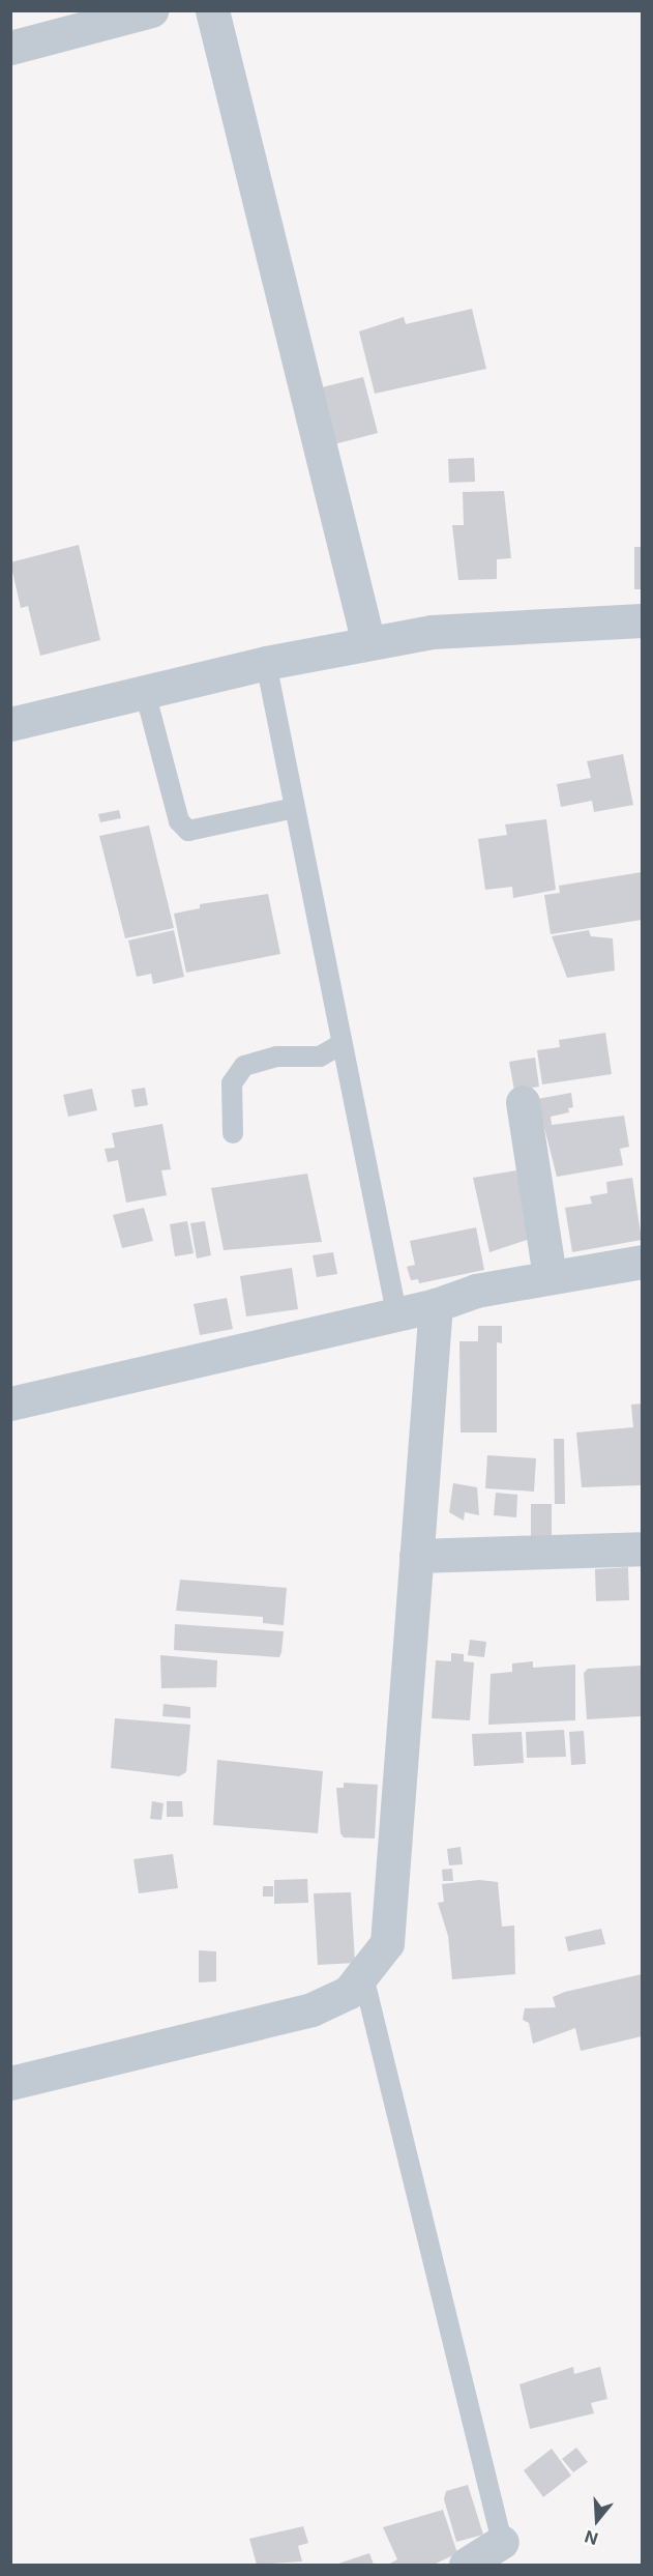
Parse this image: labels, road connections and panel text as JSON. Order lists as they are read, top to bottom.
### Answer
{
  "north": "bottom"
}
